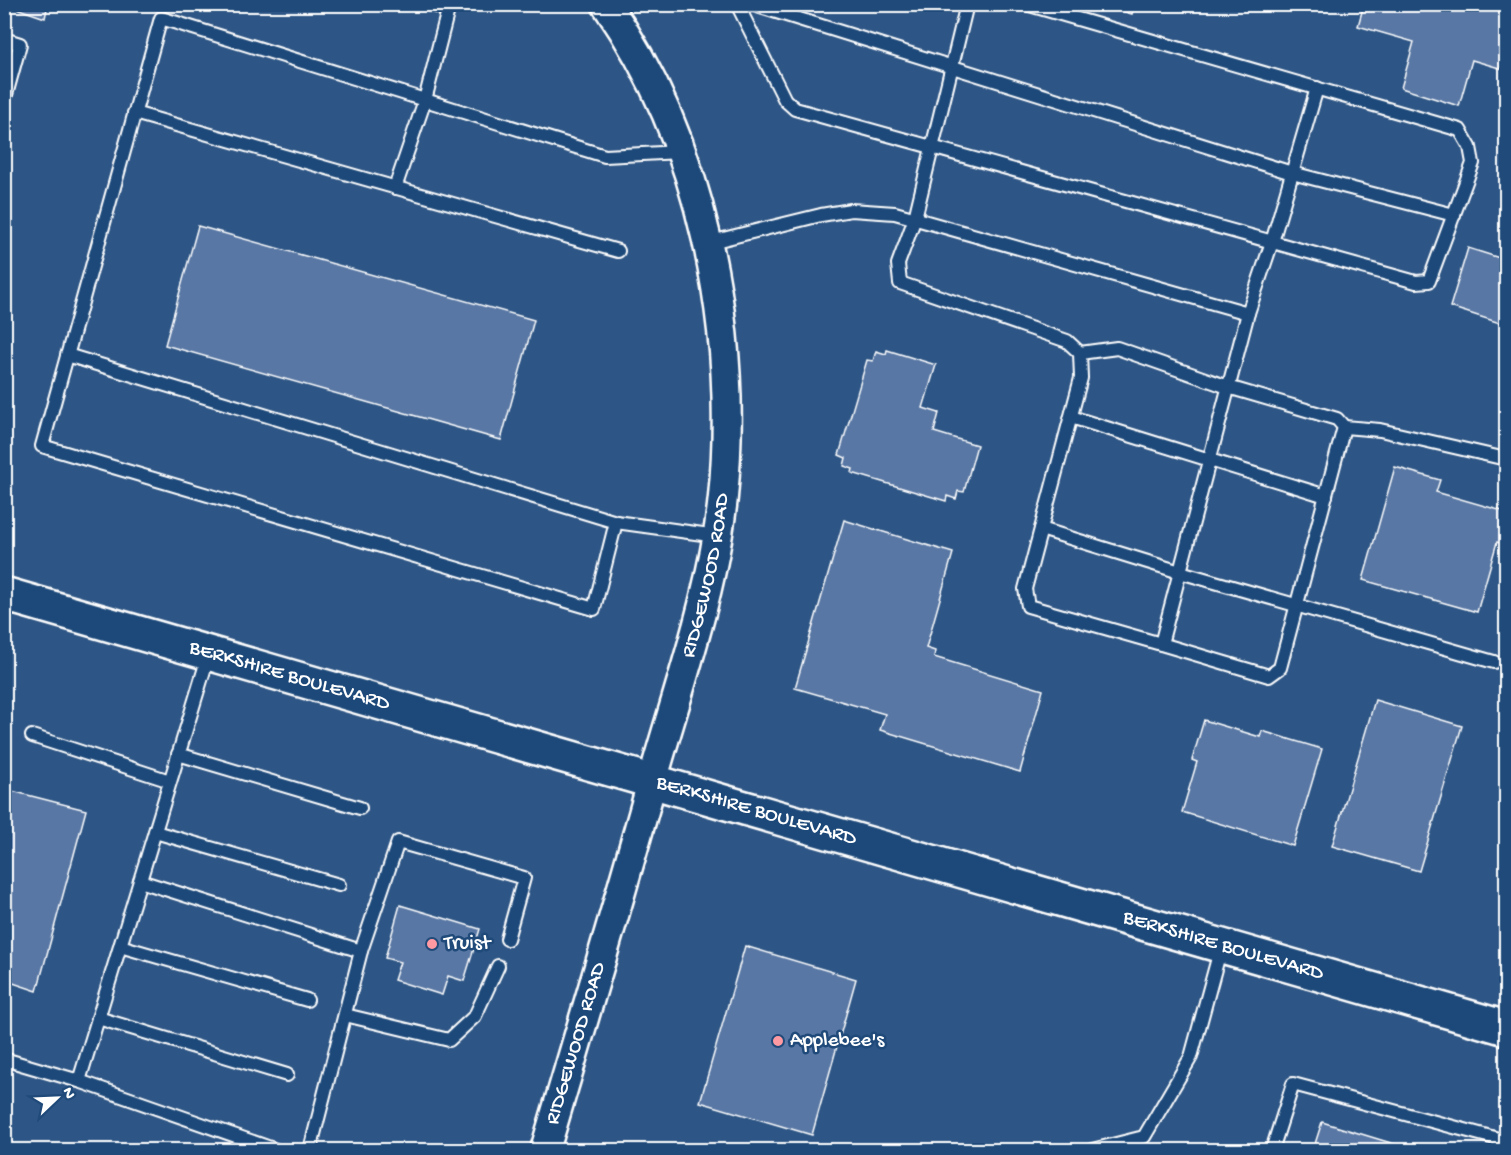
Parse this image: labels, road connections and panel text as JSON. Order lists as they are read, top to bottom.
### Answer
{
  "streets": {
    "main road": ["BERKSHIRE BOULEVARD"],
    "street": ["RIDGEWOOD ROAD"]
  },
  "crossings": [
    ["RIDGEWOOD ROAD", "BERKSHIRE BOULEVARD"]
  ],
  "places": ["Truist", "Applebee's"],
  "north": "top right"
}
